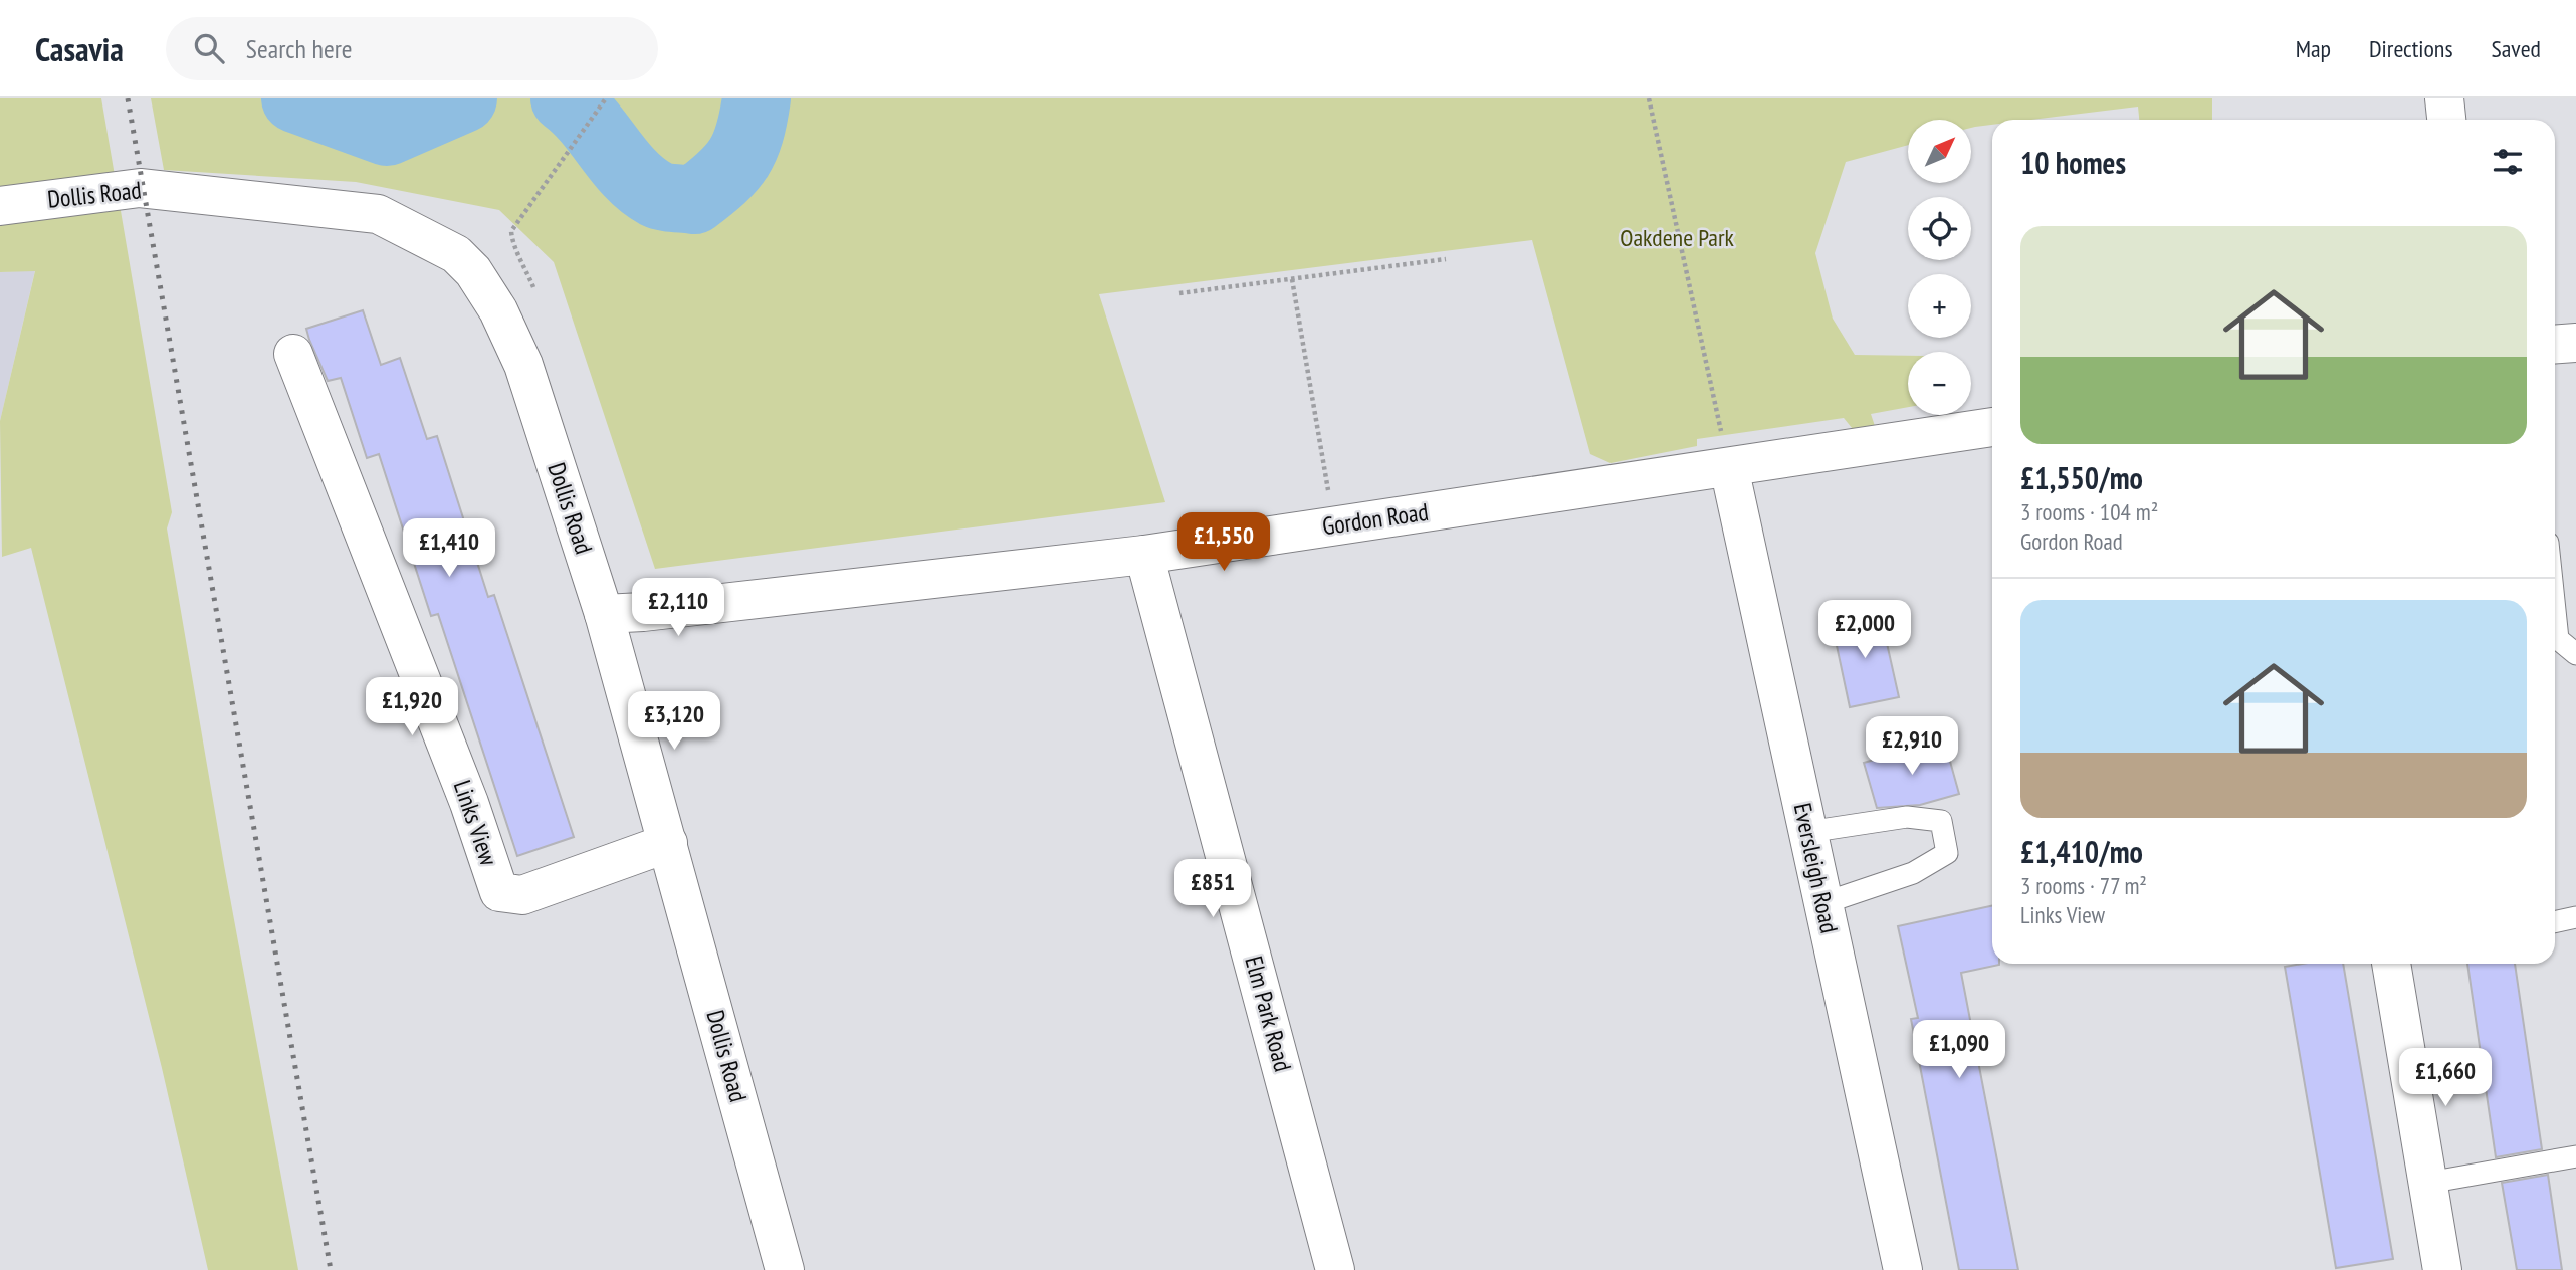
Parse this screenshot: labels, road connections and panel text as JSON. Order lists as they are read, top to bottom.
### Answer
{
  "streets": {
    "street": [
      "Dollis Road",
      "Gordon Road",
      "Links View",
      "Eversleigh Road",
      "Elm Park Road"
    ]
  },
  "crossings": [
    ["Dollis Road", "Gordon Road"],
    ["Dollis Road", "Links View"],
    ["Gordon Road", "Eversleigh Road"],
    ["Gordon Road", "Elm Park Road"]
  ],
  "parks": ["Oakdene Park"],
  "north": "top right",
  "page": {
    "header": "Casavia",
    "search": "Search here",
    "nav": ["Map", "Directions", "Saved"],
    "map_buttons": ["+", "−"],
    "heading": "10 homes",
    "list": [
      {
        "name": "£1,550/mo",
        "note": "3 rooms · 104 m² · Gordon Road"
      },
      {
        "name": "£1,410/mo",
        "note": "3 rooms · 77 m² · Links View"
      }
    ],
    "price": [
      "£1,550",
      "£1,410",
      "£2,110",
      "£2,000",
      "£1,920",
      "£3,120",
      "£2,910",
      "£851",
      "£1,090",
      "£1,660"
    ]
  }
}
